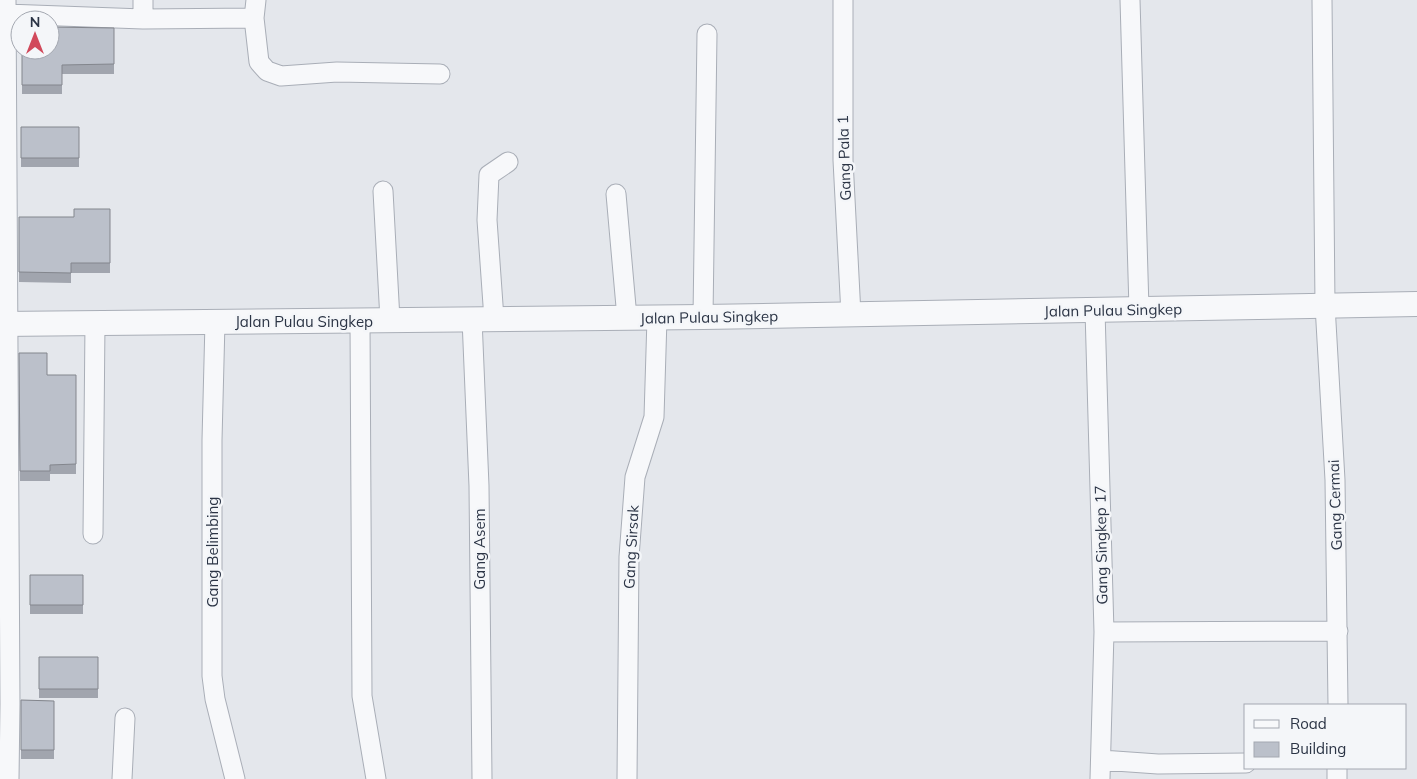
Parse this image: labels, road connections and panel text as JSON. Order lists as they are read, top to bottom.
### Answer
{
  "streets": {
    "street": [
      "Gang Pala 1",
      "Jalan Pulau Singkep",
      "Gang Cermai",
      "Gang Singkep 17",
      "Gang Sirsak",
      "Gang Asem",
      "Gang Belimbing"
    ]
  },
  "crossings": [
    ["Gang Pala 1", "Jalan Pulau Singkep"],
    ["Jalan Pulau Singkep", "Gang Cermai"],
    ["Jalan Pulau Singkep", "Gang Singkep 17"],
    ["Jalan Pulau Singkep", "Gang Sirsak"],
    ["Jalan Pulau Singkep", "Gang Asem"],
    ["Jalan Pulau Singkep", "Gang Belimbing"]
  ],
  "legend": ["Road", "Building"],
  "north": "top"
}
